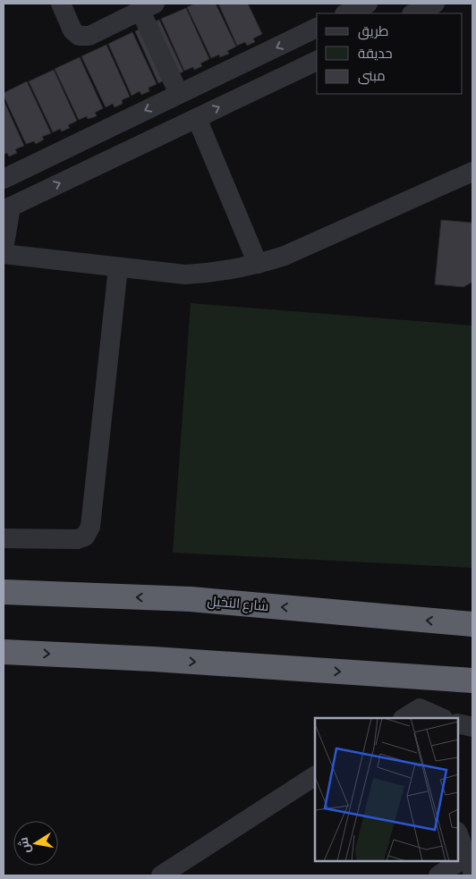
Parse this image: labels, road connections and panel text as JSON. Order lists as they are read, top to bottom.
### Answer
{
  "streets": {
    "highway": ["شارع النخيل"]
  },
  "legend": ["طريق", "حديقة", "مبنى"],
  "north": "left"
}
